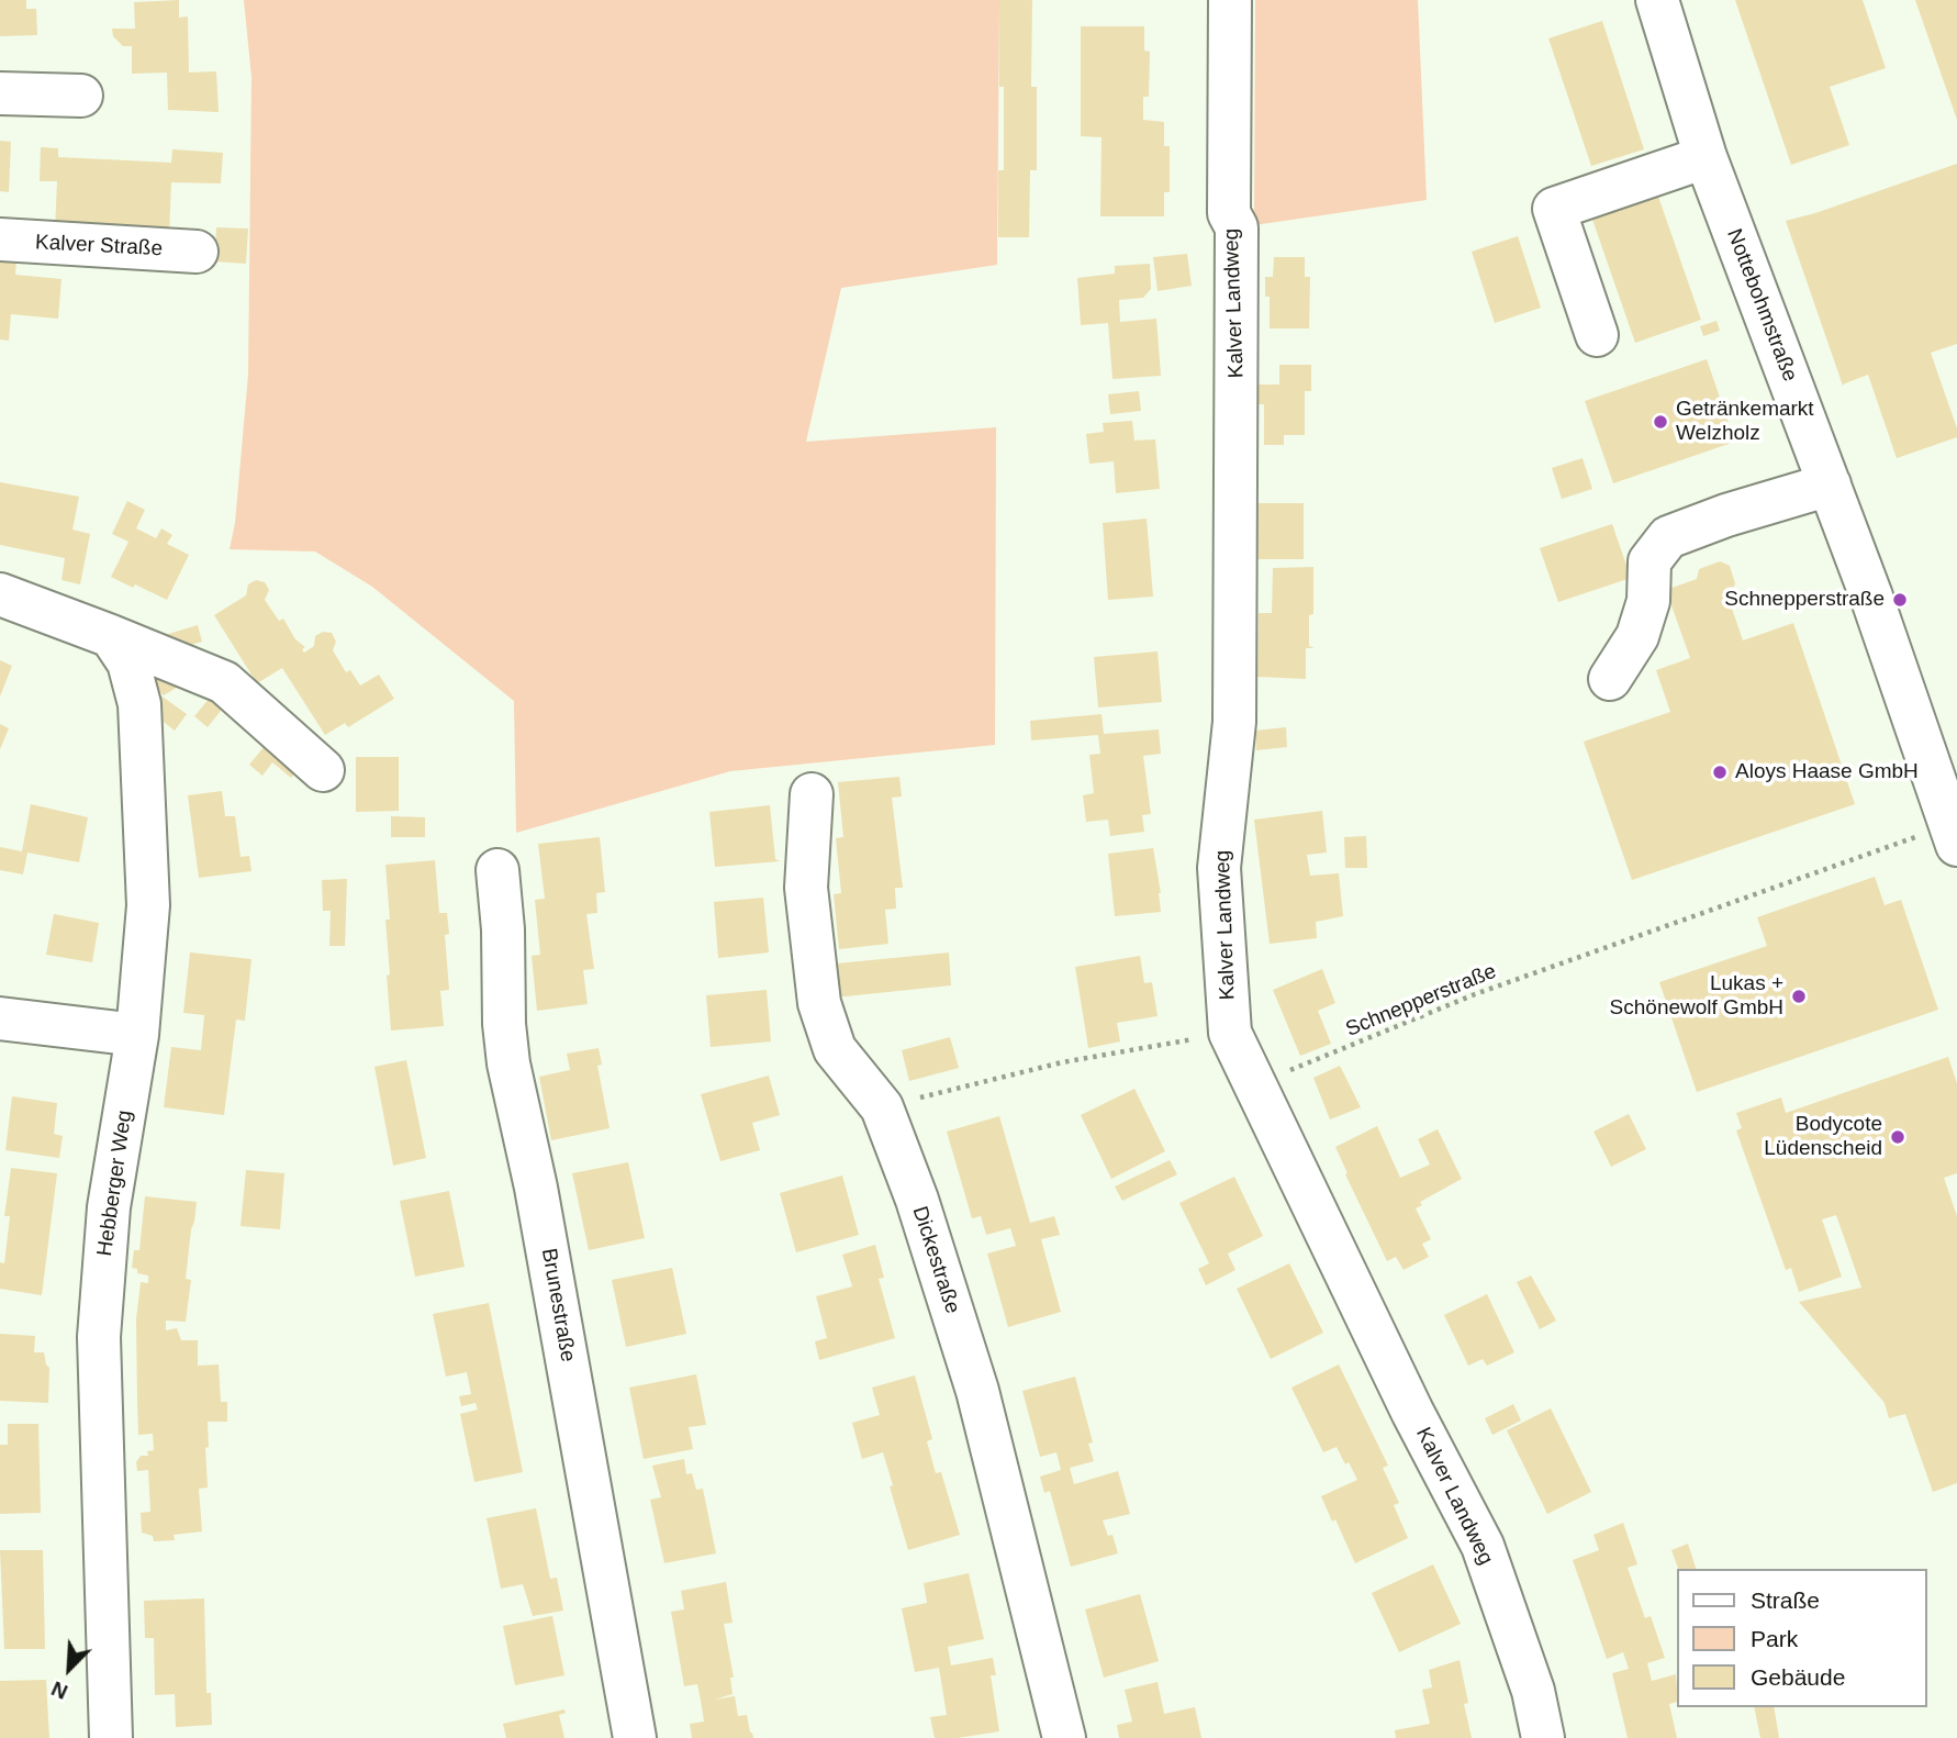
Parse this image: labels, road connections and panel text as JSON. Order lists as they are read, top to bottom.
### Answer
{
  "streets": {
    "street": [
      "Kalver Straße",
      "Kalver Landweg",
      "Nottebohmstraße",
      "Hebberger Weg",
      "Dickestraße",
      "Brunestraße"
    ],
    "path": ["Schnepperstraße"]
  },
  "crossings": [
    ["Kalver Landweg", "Schnepperstraße"],
    ["Nottebohmstraße", "Schnepperstraße"]
  ],
  "places": [
    "Getränkemarkt Welzholz",
    "Schnepperstraße",
    "Aloys Haase GmbH",
    "Lukas + Schönewolf GmbH",
    "Bodycote Lüdenscheid"
  ],
  "legend": ["Straße", "Park", "Gebäude"],
  "north": "bottom left"
}
